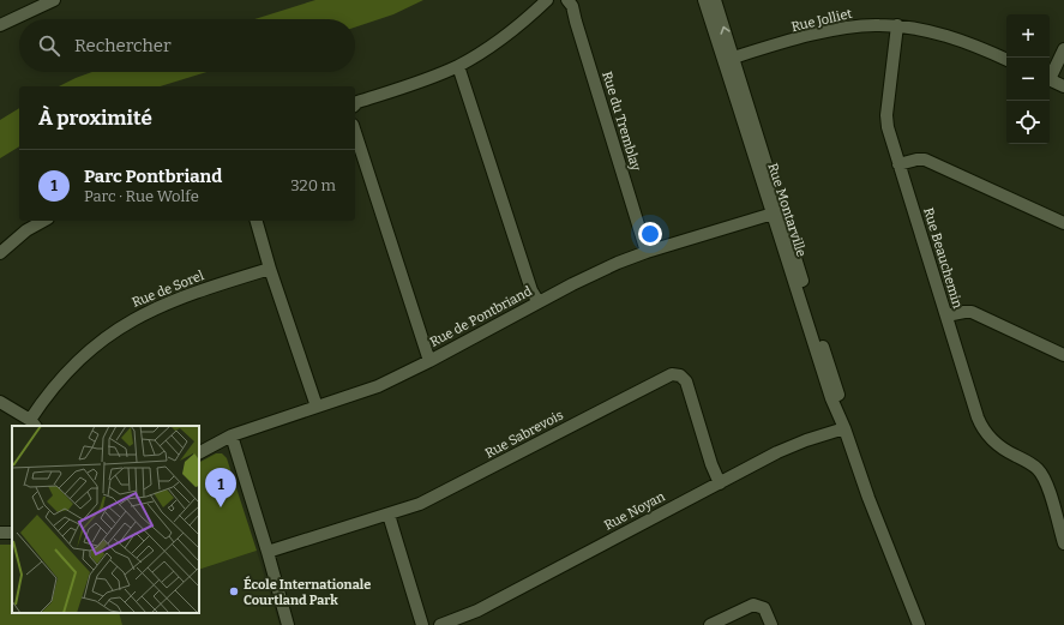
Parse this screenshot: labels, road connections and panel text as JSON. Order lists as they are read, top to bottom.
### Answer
{
  "streets": {
    "street": [
      "Rue Jolliet",
      "Rue du Tremblay",
      "Rue Montarville",
      "Rue Beauchemin",
      "Rue de Sorel",
      "Rue de Pontbriand",
      "Rue Sabrevois",
      "Rue Noyan"
    ]
  },
  "crossings": [
    ["Rue Jolliet", "Rue Montarville"],
    ["Rue Jolliet", "Rue Beauchemin"],
    ["Rue du Tremblay", "Rue de Pontbriand"],
    ["Rue Montarville", "Rue de Pontbriand"],
    ["Rue Montarville", "Rue Noyan"],
    ["Rue Sabrevois", "Rue Noyan"]
  ],
  "places": ["École Internationale Courtland Park"],
  "page": {
    "map_buttons": ["+", "−"],
    "search": "Rechercher",
    "heading": "À proximité",
    "list": [
      {
        "mark": "1",
        "name": "Parc Pontbriand",
        "note": "Parc · Rue Wolfe",
        "value": "320 m"
      }
    ],
    "pins": "1"
  }
}
